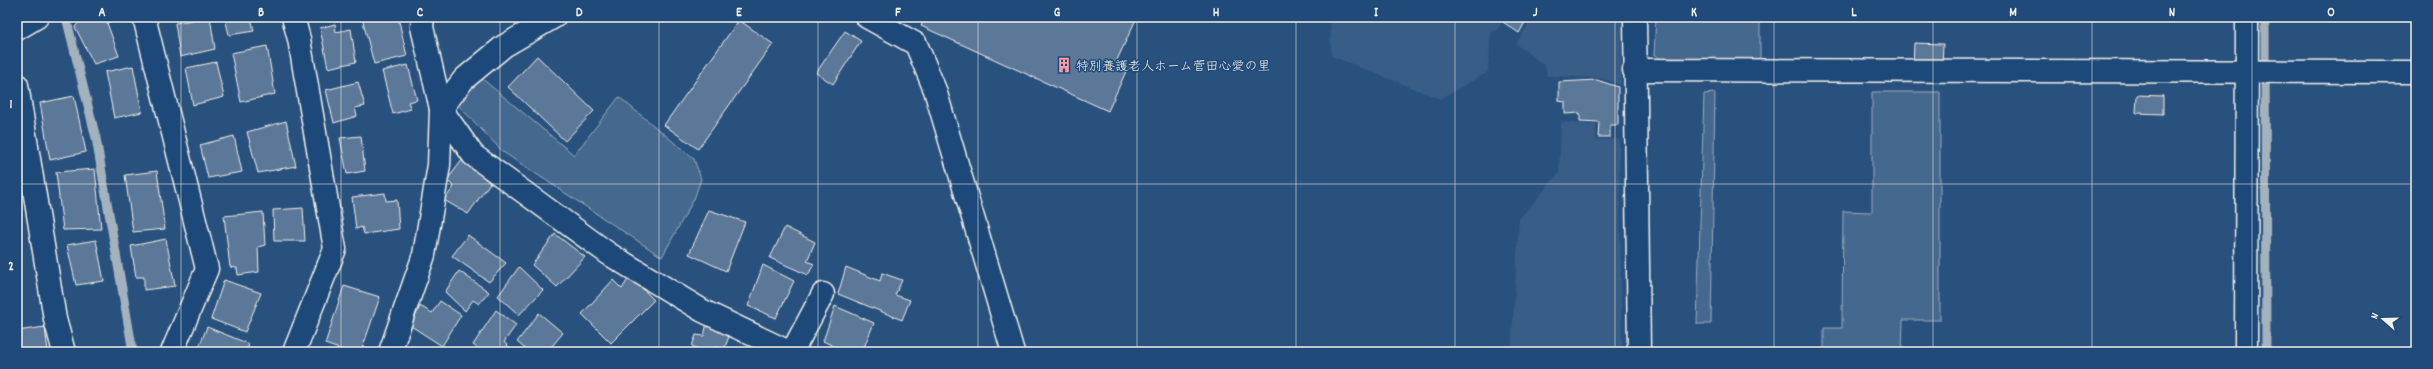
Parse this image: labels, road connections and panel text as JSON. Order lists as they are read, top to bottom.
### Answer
{
  "places": {
    "building": ["特別養護老人ホーム菅田心愛の里"]
  },
  "north": "left",
  "grid": {
    "columns": [
      "A",
      "B",
      "C",
      "D",
      "E",
      "F",
      "G",
      "H",
      "I",
      "J",
      "K",
      "L",
      "M",
      "N",
      "O"
    ],
    "rows": ["1", "2"]
  }
}
